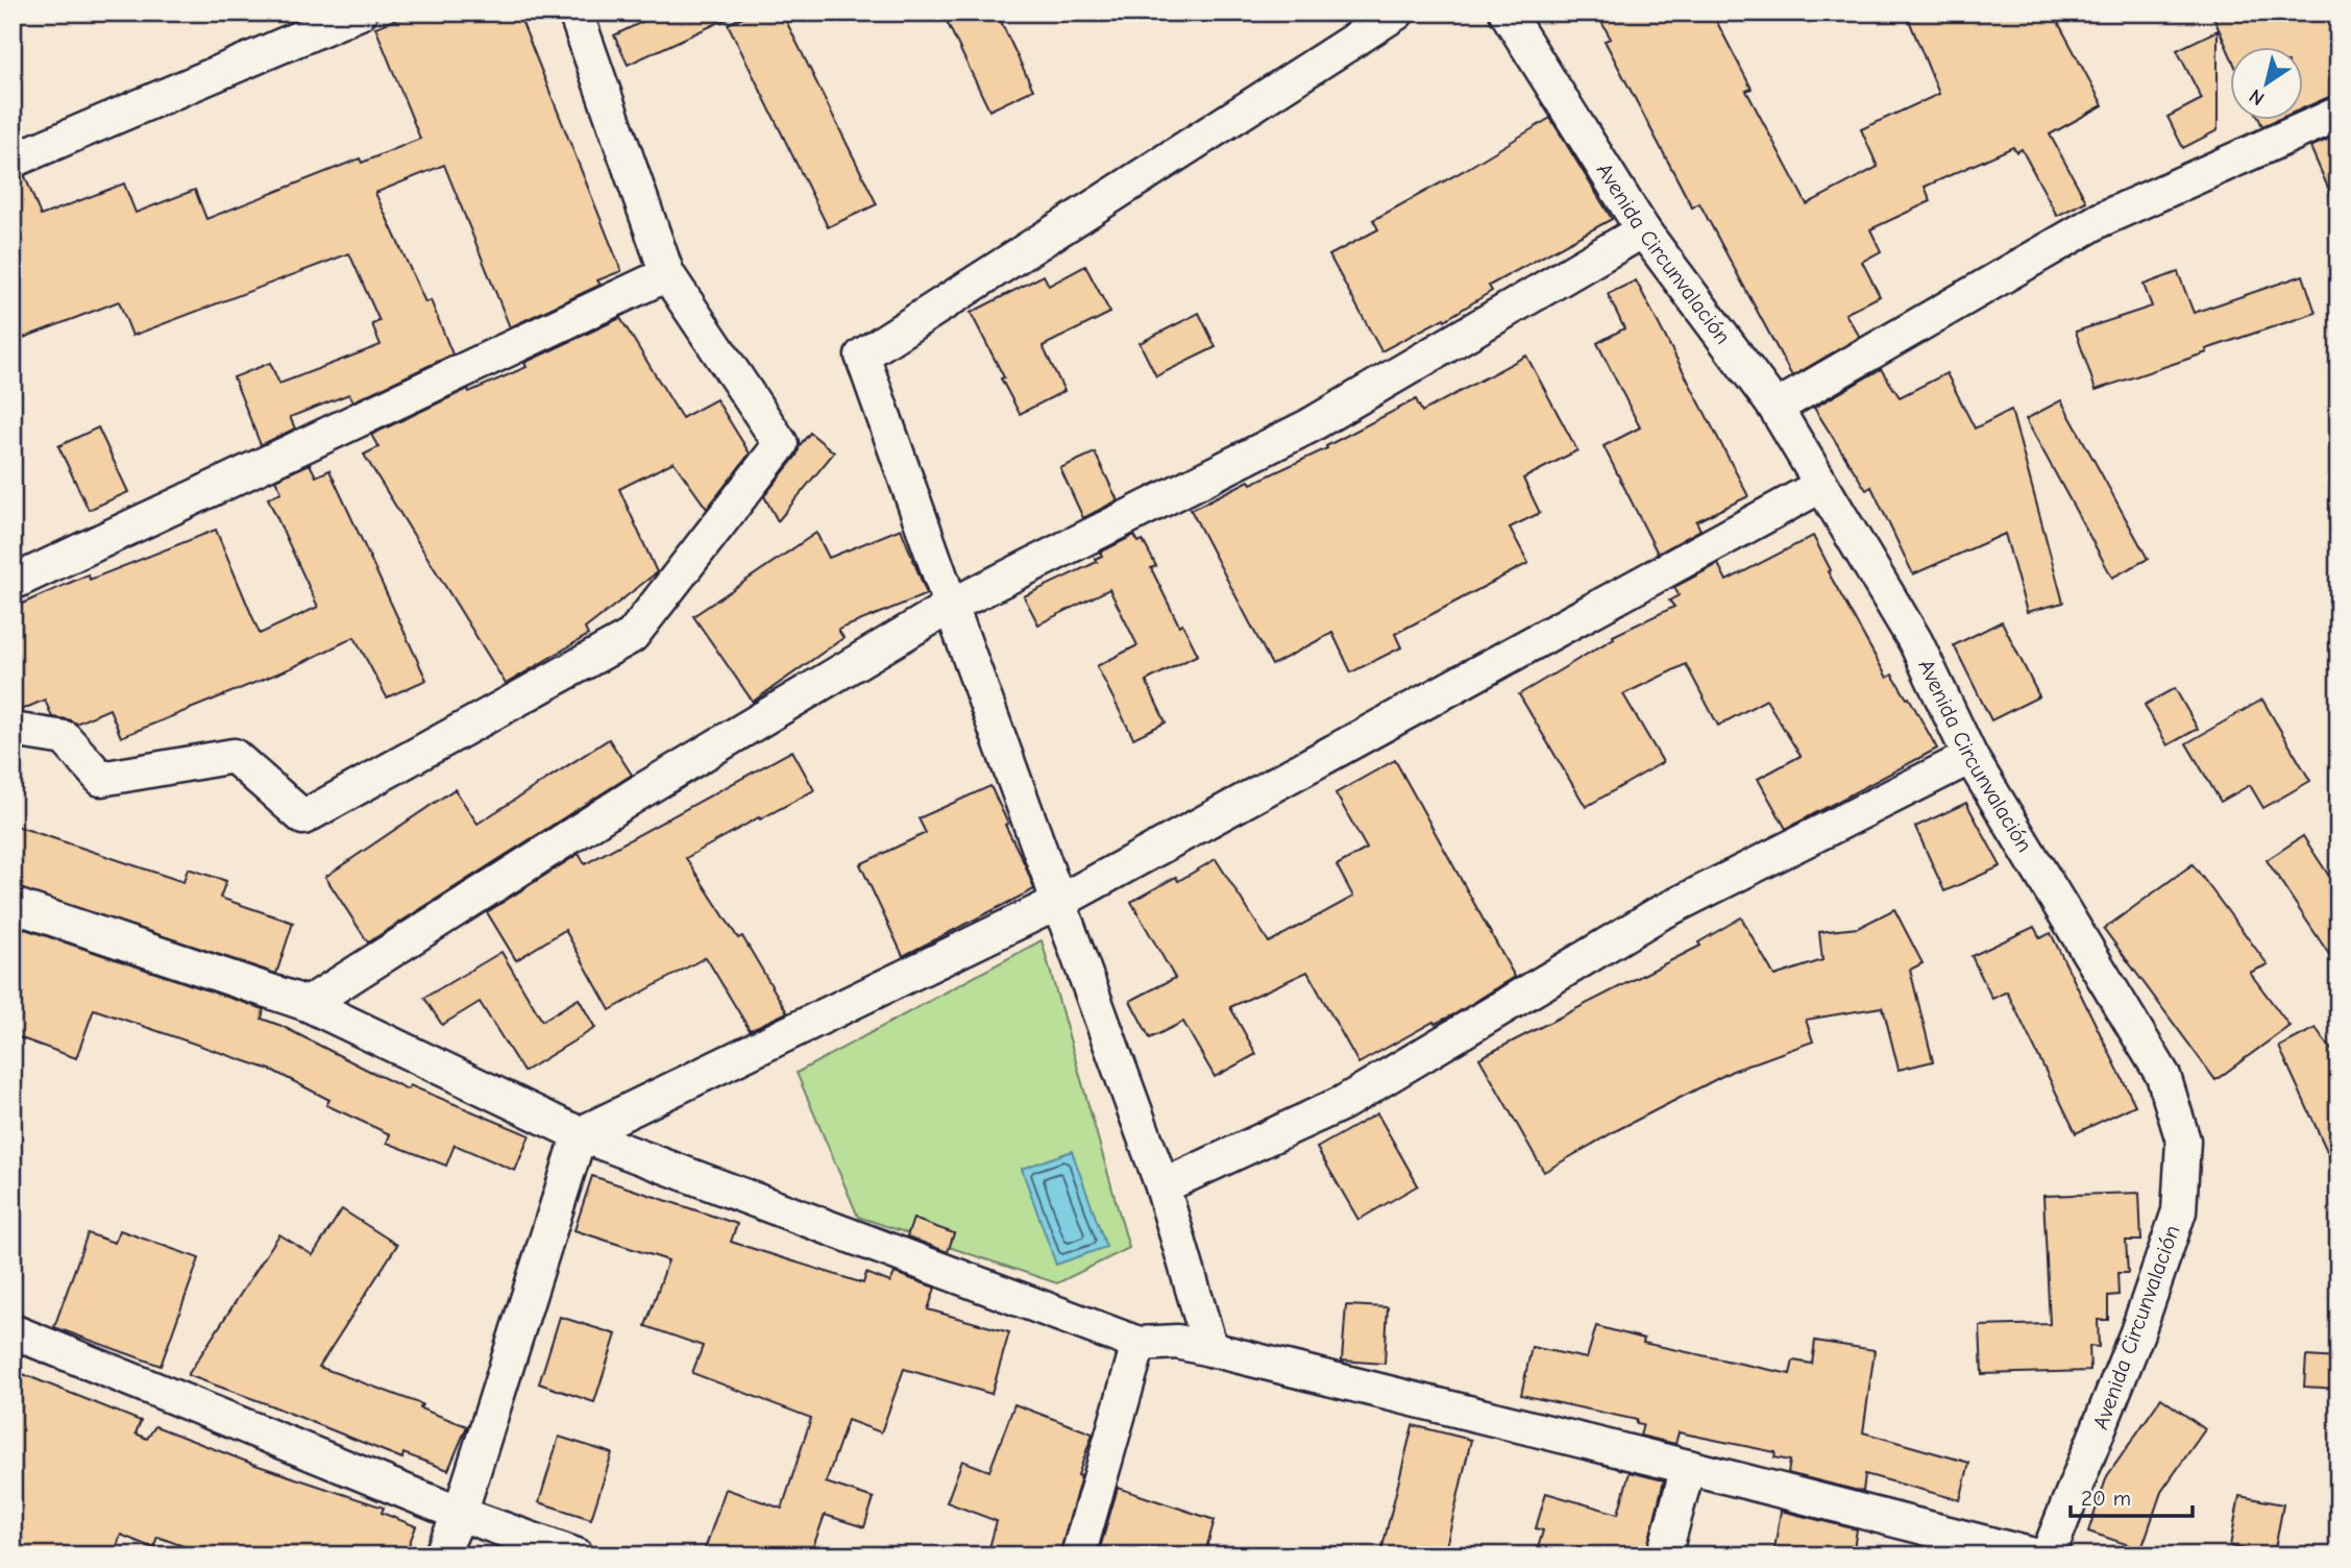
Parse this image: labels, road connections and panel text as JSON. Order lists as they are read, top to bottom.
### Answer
{
  "streets": {
    "street": ["Avenida Circunvalación"]
  },
  "scale_bar": "20 m",
  "north": "bottom left"
}
